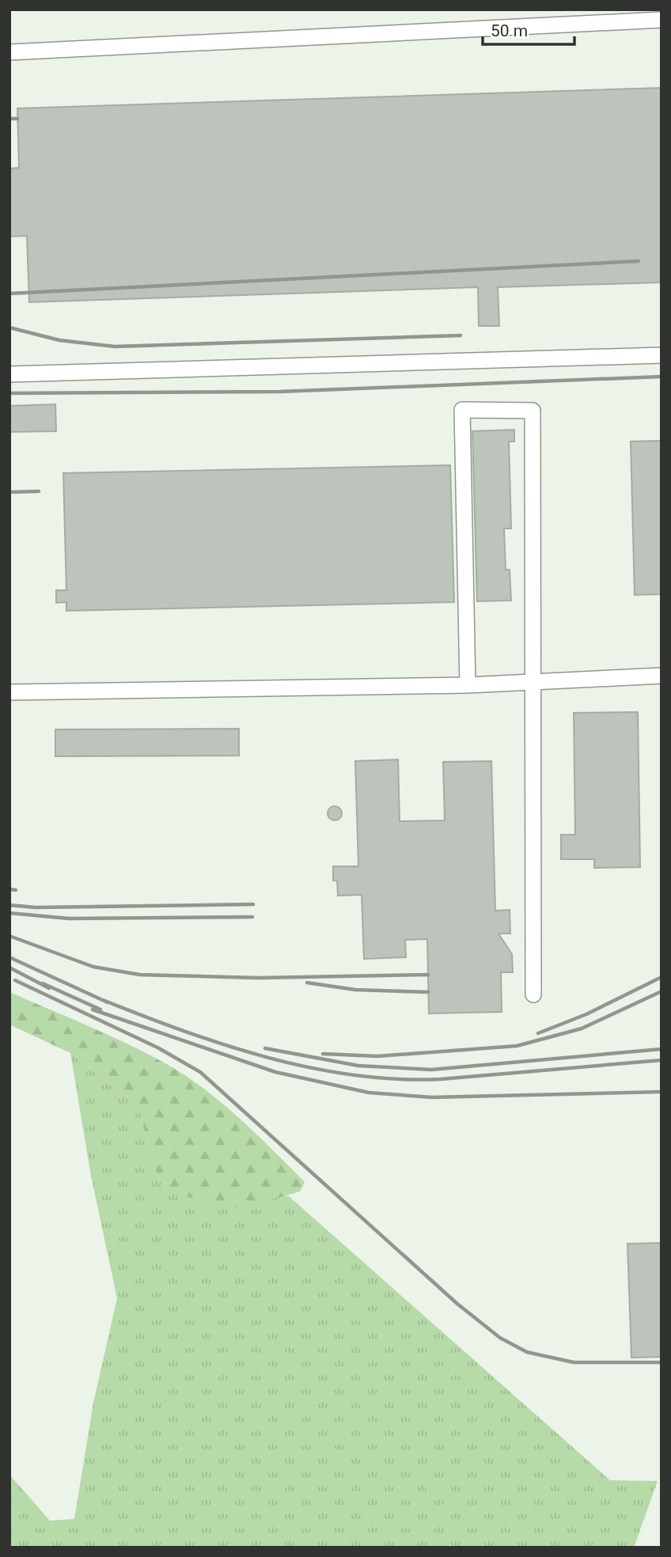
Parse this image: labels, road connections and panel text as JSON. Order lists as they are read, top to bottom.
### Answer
{
  "scale_bar": "50 m"
}
